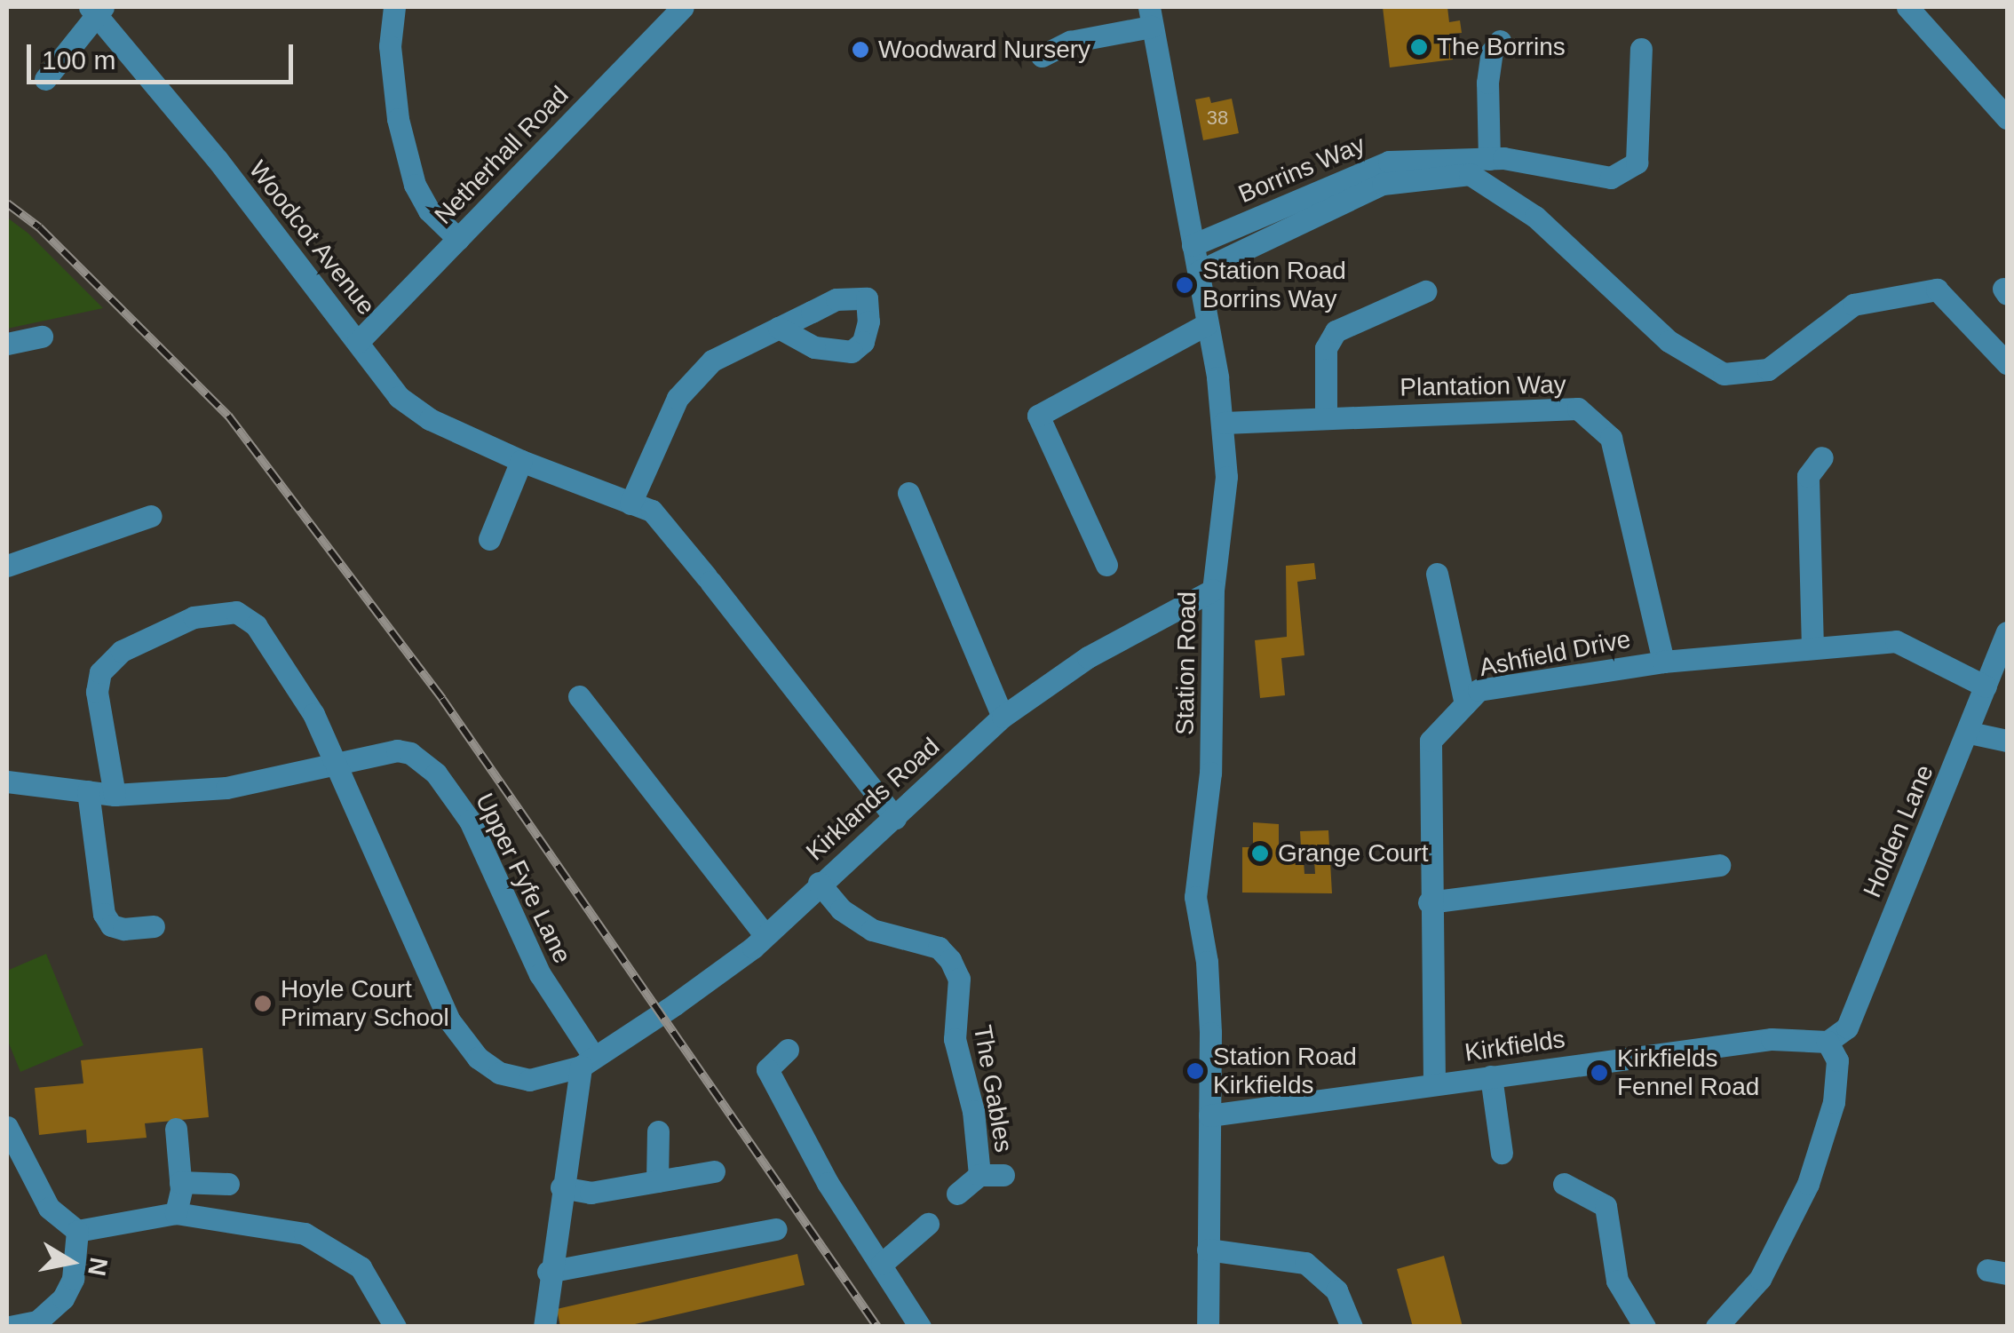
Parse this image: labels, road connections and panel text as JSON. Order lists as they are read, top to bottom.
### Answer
{
  "streets": {
    "street": [
      "Netherhall Road",
      "Borrins Way",
      "Woodcot Avenue",
      "Plantation Way",
      "Ashfield Drive",
      "Station Road",
      "Kirklands Road",
      "Holden Lane",
      "Upper Fyfe Lane",
      "Kirkfields",
      "The Gables"
    ]
  },
  "crossings": [
    ["Netherhall Road", "Woodcot Avenue"],
    ["Borrins Way", "Station Road"],
    ["Woodcot Avenue", "Kirklands Road"],
    ["Plantation Way", "Ashfield Drive"],
    ["Plantation Way", "Station Road"],
    ["Ashfield Drive", "Holden Lane"],
    ["Ashfield Drive", "Kirkfields"],
    ["Station Road", "Kirklands Road"],
    ["Station Road", "Kirkfields"],
    ["Kirklands Road", "Upper Fyfe Lane"],
    ["Kirklands Road", "The Gables"],
    ["Holden Lane", "Kirkfields"]
  ],
  "places": [
    "The Borrins",
    "Woodward Nursery",
    "Station Road Borrins Way",
    "Grange Court",
    "Hoyle Court Primary School",
    "Station Road Kirkfields",
    "Kirkfields Fennel Road"
  ],
  "house_numbers": ["38"],
  "scale_bar": "100 m",
  "north": "right"
}
